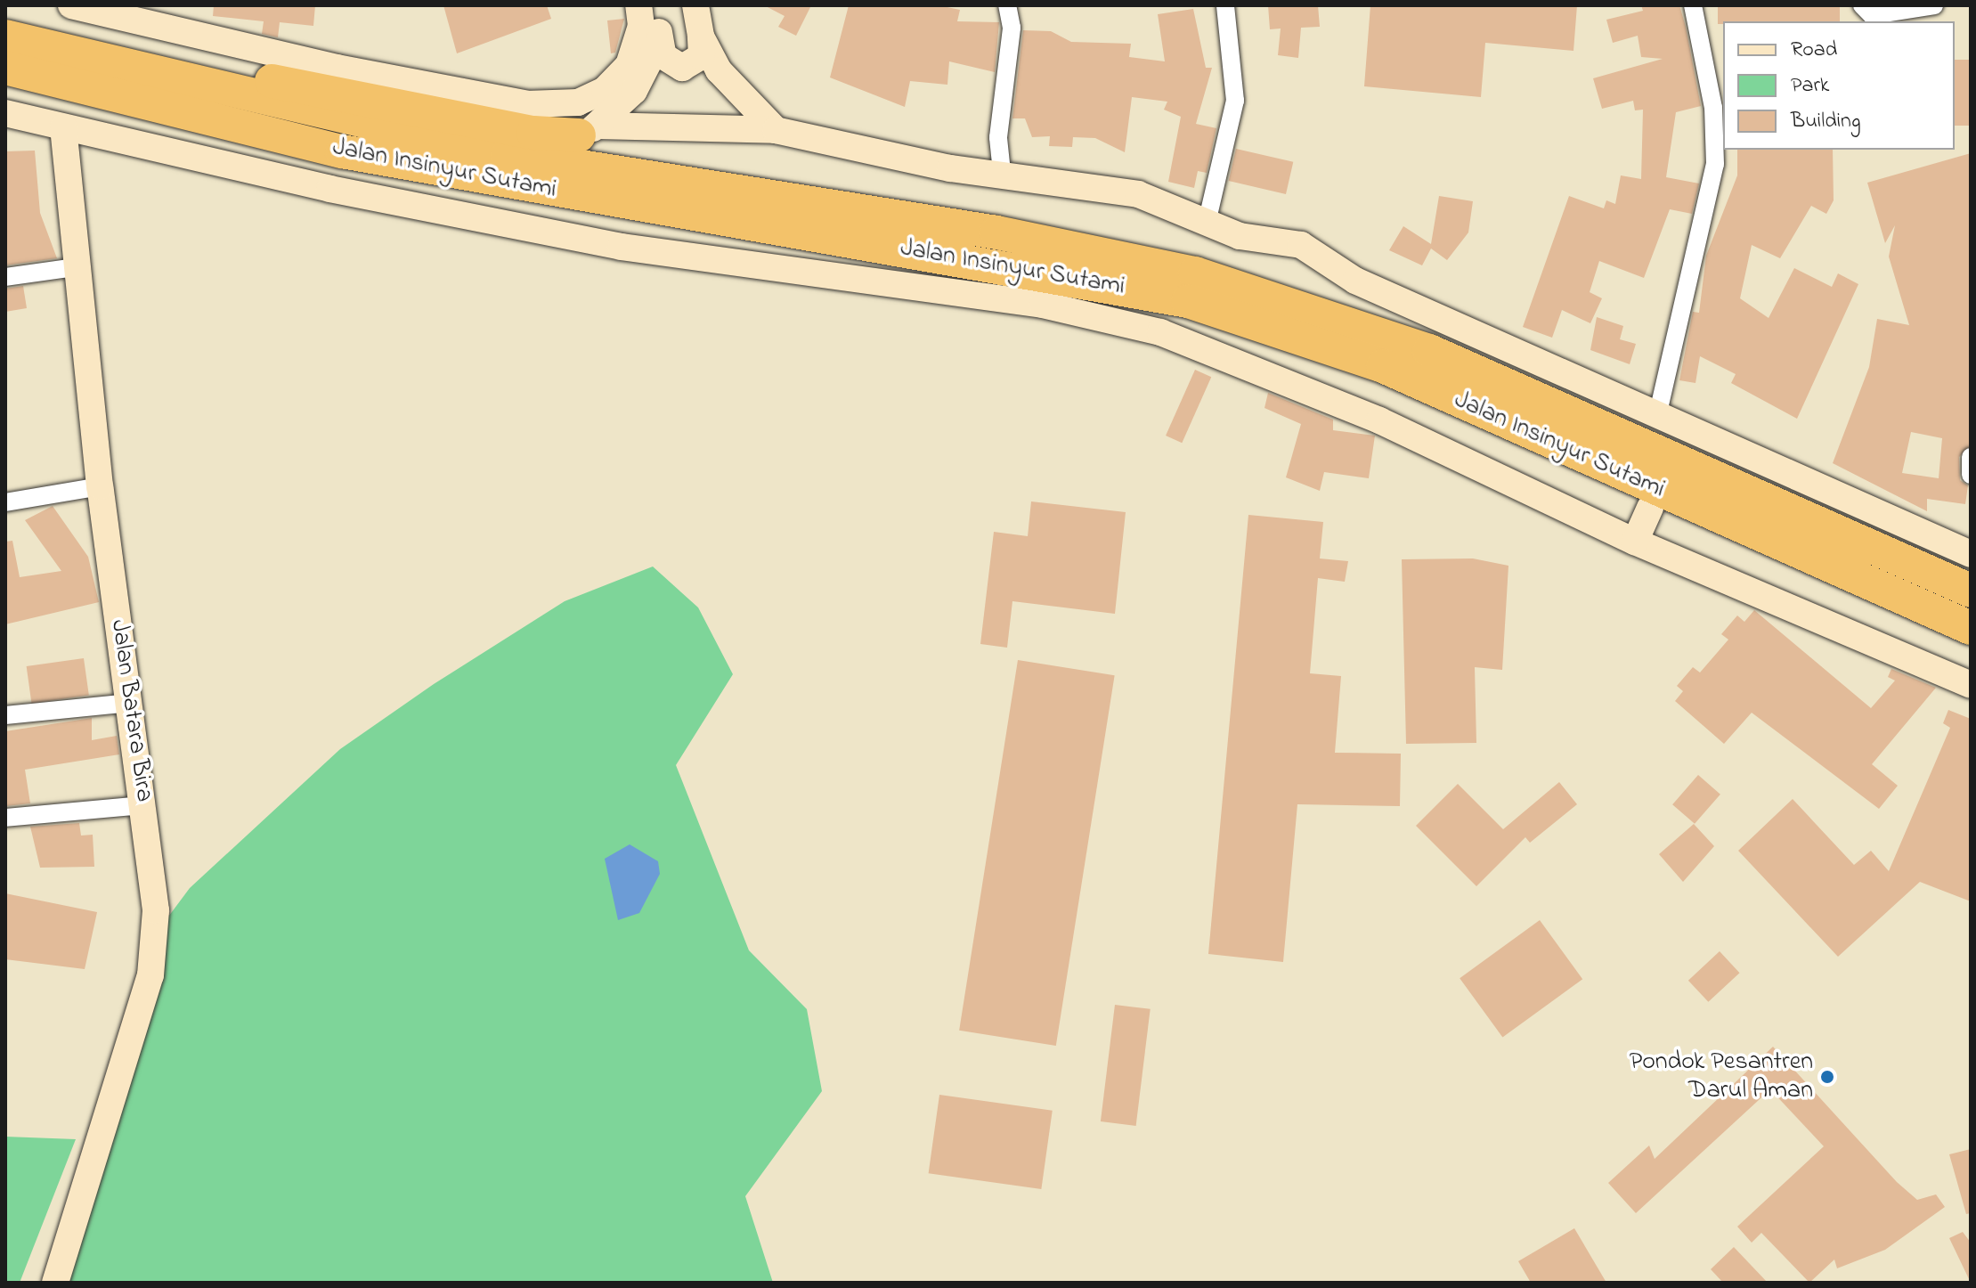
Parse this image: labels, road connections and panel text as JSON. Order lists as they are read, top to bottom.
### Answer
{
  "streets": {
    "highway": ["Jalan Insinyur Sutami"],
    "street": ["Jalan Batara Bira"]
  },
  "places": ["Pondok Pesantren Darul Aman"],
  "legend": ["Road", "Park", "Building"]
}
